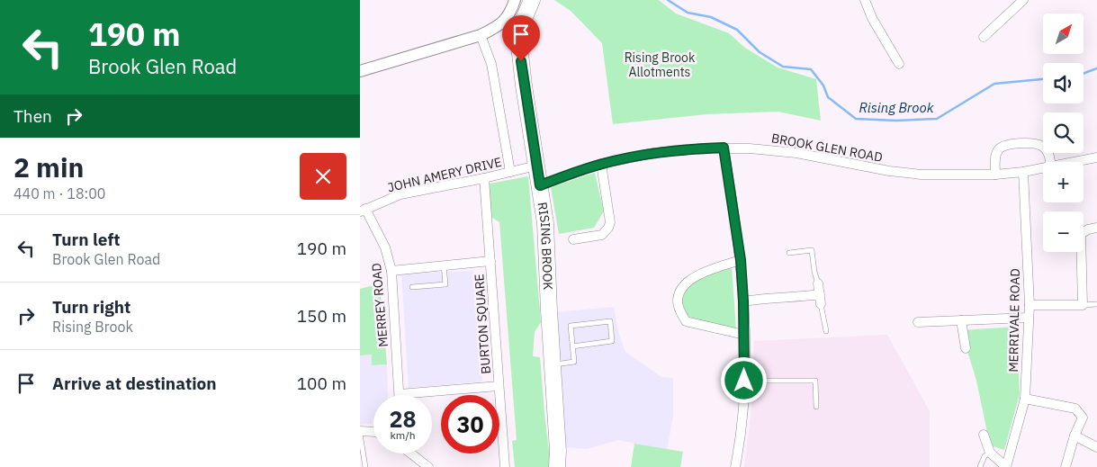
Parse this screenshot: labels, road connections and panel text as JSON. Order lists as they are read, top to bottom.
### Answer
{
  "streets": {
    "highway": ["RISING BROOK"],
    "street": [
      "BROOK GLEN ROAD",
      "JOHN AMERY DRIVE",
      "MERREY ROAD",
      "MERRIVALE ROAD",
      "BURTON SQUARE"
    ]
  },
  "crossings": [
    ["BROOK GLEN ROAD", "RISING BROOK"],
    ["BROOK GLEN ROAD", "MERRIVALE ROAD"],
    ["JOHN AMERY DRIVE", "RISING BROOK"],
    ["JOHN AMERY DRIVE", "MERREY ROAD"],
    ["JOHN AMERY DRIVE", "BURTON SQUARE"],
    ["MERREY ROAD", "BURTON SQUARE"]
  ],
  "water": ["Rising Brook"],
  "parks": ["Rising Brook Allotments"],
  "north": "top right",
  "page": {
    "turn": ["190 m", "Brook Glen Road"],
    "map_buttons": ["+", "−"],
    "then": "Then",
    "heading": ["2 min", "440 m · 18:00"],
    "list": [
      {
        "name": "Turn left",
        "note": "Brook Glen Road",
        "value": "190 m"
      },
      {
        "name": "Turn right",
        "note": "Rising Brook",
        "value": "150 m"
      },
      {
        "name": "Arrive at destination",
        "value": "100 m"
      }
    ],
    "speed": "28 km/h",
    "limit": "30"
  }
}
